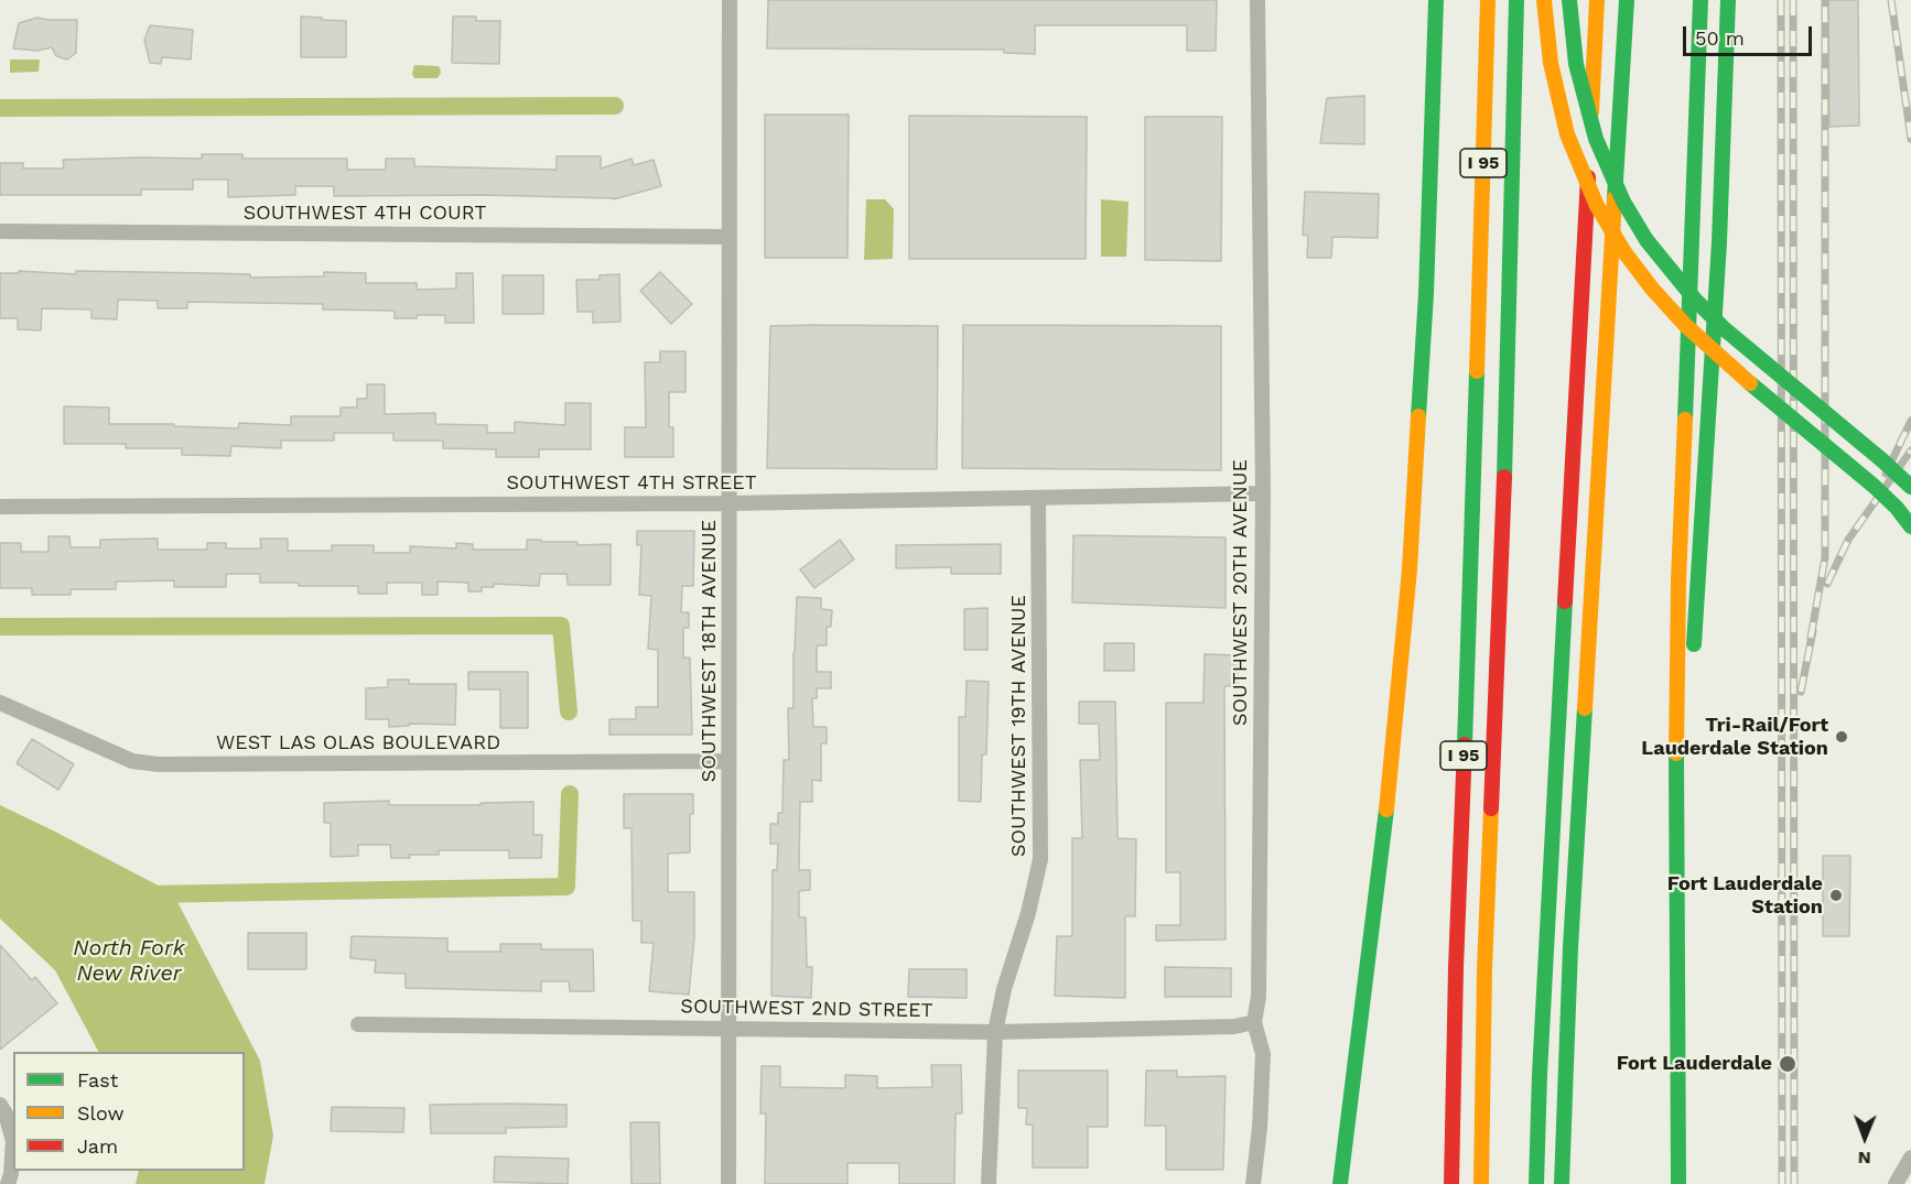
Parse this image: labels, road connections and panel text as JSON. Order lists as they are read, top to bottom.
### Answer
{
  "streets": {
    "highway": ["I 95"],
    "street": [
      "SOUTHWEST 4TH COURT",
      "SOUTHWEST 4TH STREET",
      "SOUTHWEST 20TH AVENUE",
      "SOUTHWEST 18TH AVENUE",
      "SOUTHWEST 19TH AVENUE",
      "WEST LAS OLAS BOULEVARD",
      "SOUTHWEST 2ND STREET"
    ]
  },
  "crossings": [
    ["SOUTHWEST 4TH COURT", "SOUTHWEST 18TH AVENUE"],
    ["SOUTHWEST 4TH STREET", "SOUTHWEST 20TH AVENUE"],
    ["SOUTHWEST 4TH STREET", "SOUTHWEST 18TH AVENUE"],
    ["SOUTHWEST 4TH STREET", "SOUTHWEST 19TH AVENUE"],
    ["SOUTHWEST 20TH AVENUE", "SOUTHWEST 2ND STREET"],
    ["SOUTHWEST 18TH AVENUE", "WEST LAS OLAS BOULEVARD"],
    ["SOUTHWEST 18TH AVENUE", "SOUTHWEST 2ND STREET"],
    ["SOUTHWEST 19TH AVENUE", "SOUTHWEST 2ND STREET"]
  ],
  "water": ["North Fork New River"],
  "places": ["Tri-Rail/Fort Lauderdale Station", "Fort Lauderdale Station", "Fort Lauderdale"],
  "legend": ["Fast", "Slow", "Jam"],
  "scale_bar": "50 m",
  "north": "bottom"
}
